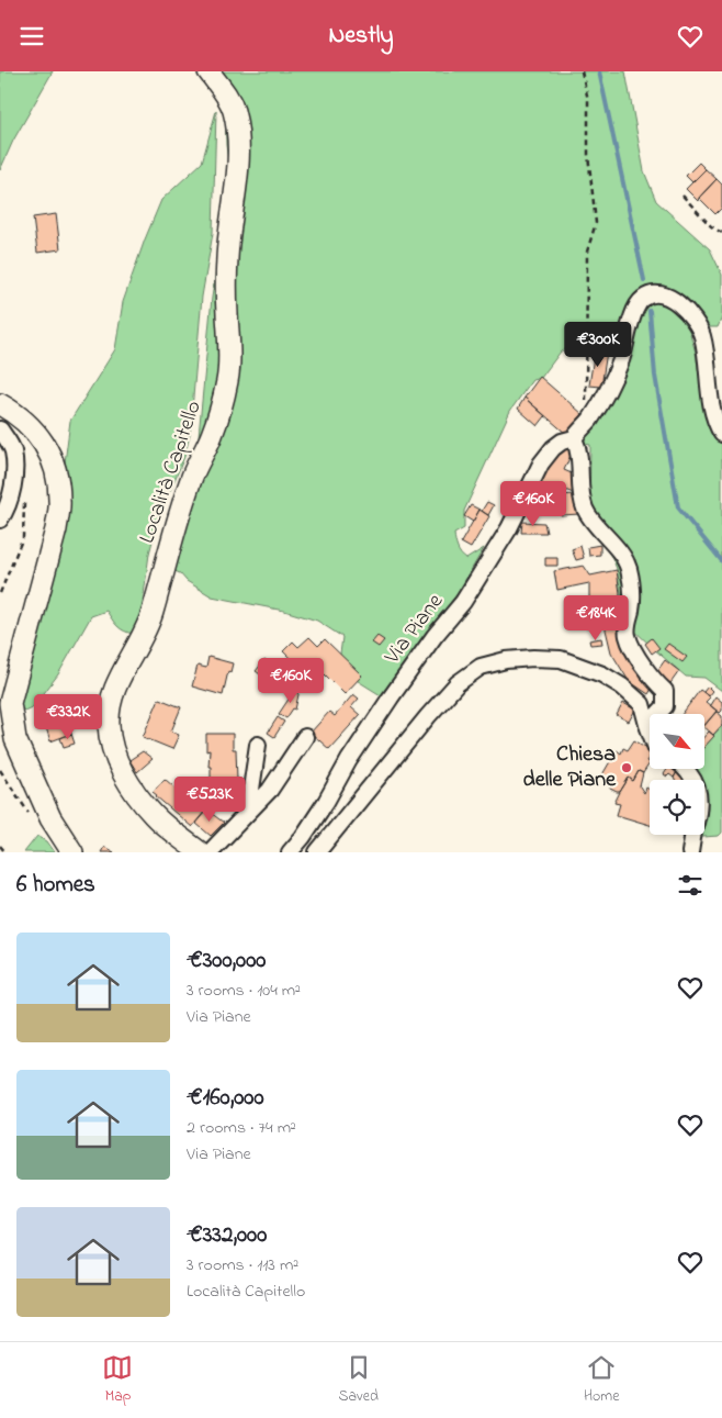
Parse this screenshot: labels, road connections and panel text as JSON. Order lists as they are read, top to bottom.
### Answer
{
  "streets": {
    "street": ["Località Capitello", "Via Piane"]
  },
  "places": ["Chiesa delle Piane"],
  "north": "bottom right",
  "page": {
    "header": "Nestly",
    "price": [
      "€300K",
      "€160K",
      "€184K",
      "€160K",
      "€332K",
      "€523K"
    ],
    "heading": "6 homes",
    "list": [
      {
        "name": "€300,000",
        "note": "3 rooms · 104 m² · Via Piane"
      },
      {
        "name": "€160,000",
        "note": "2 rooms · 74 m² · Via Piane"
      },
      {
        "name": "€332,000",
        "note": "3 rooms · 113 m² · Località Capitello"
      }
    ],
    "tabs": ["Map", "Saved", "Home"]
  }
}
